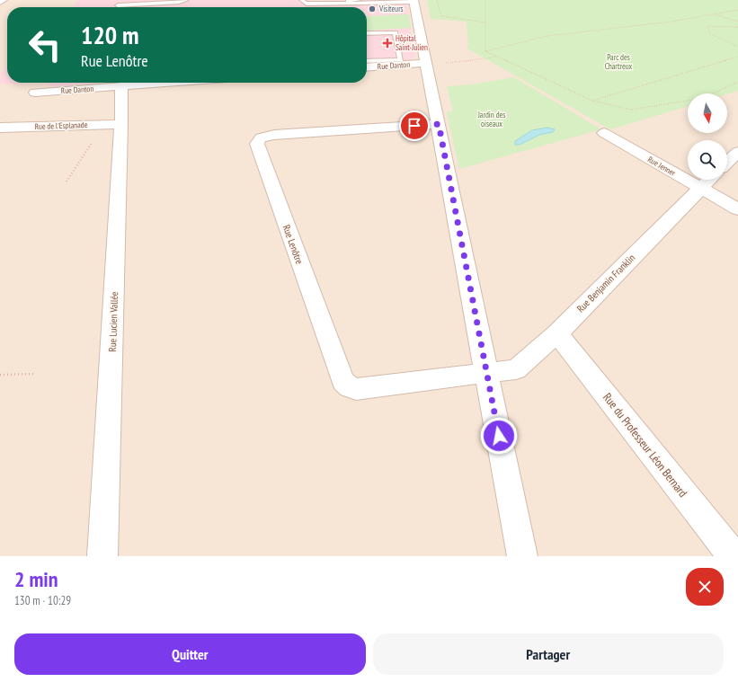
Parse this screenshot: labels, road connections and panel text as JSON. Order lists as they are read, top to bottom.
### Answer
{
  "streets": {
    "street": [
      "Rue Danton",
      "Rue de l'Esplanade",
      "Rue Jenner",
      "Rue Lenôtre",
      "Rue Benjamin Franklin",
      "Rue Lucien Vallée",
      "Rue du Professeur Léon Bernard"
    ]
  },
  "crossings": [
    ["Rue Danton", "Rue Lucien Vallée"],
    ["Rue de l'Esplanade", "Rue Lucien Vallée"],
    ["Rue Jenner", "Rue Benjamin Franklin"],
    ["Rue Lenôtre", "Rue Benjamin Franklin"],
    ["Rue Benjamin Franklin", "Rue du Professeur Léon Bernard"]
  ],
  "parks": ["Parc des Chartreux", "Jardin des oiseaux"],
  "places": {
    "other": ["Visiteurs"],
    "health": ["Hôpital Saint-Julien"]
  },
  "north": "bottom",
  "page": {
    "turn": ["120 m", "Rue Lenôtre"],
    "heading": ["2 min", "130 m · 10:29"],
    "buttons": ["Quitter", "Partager"]
  }
}
